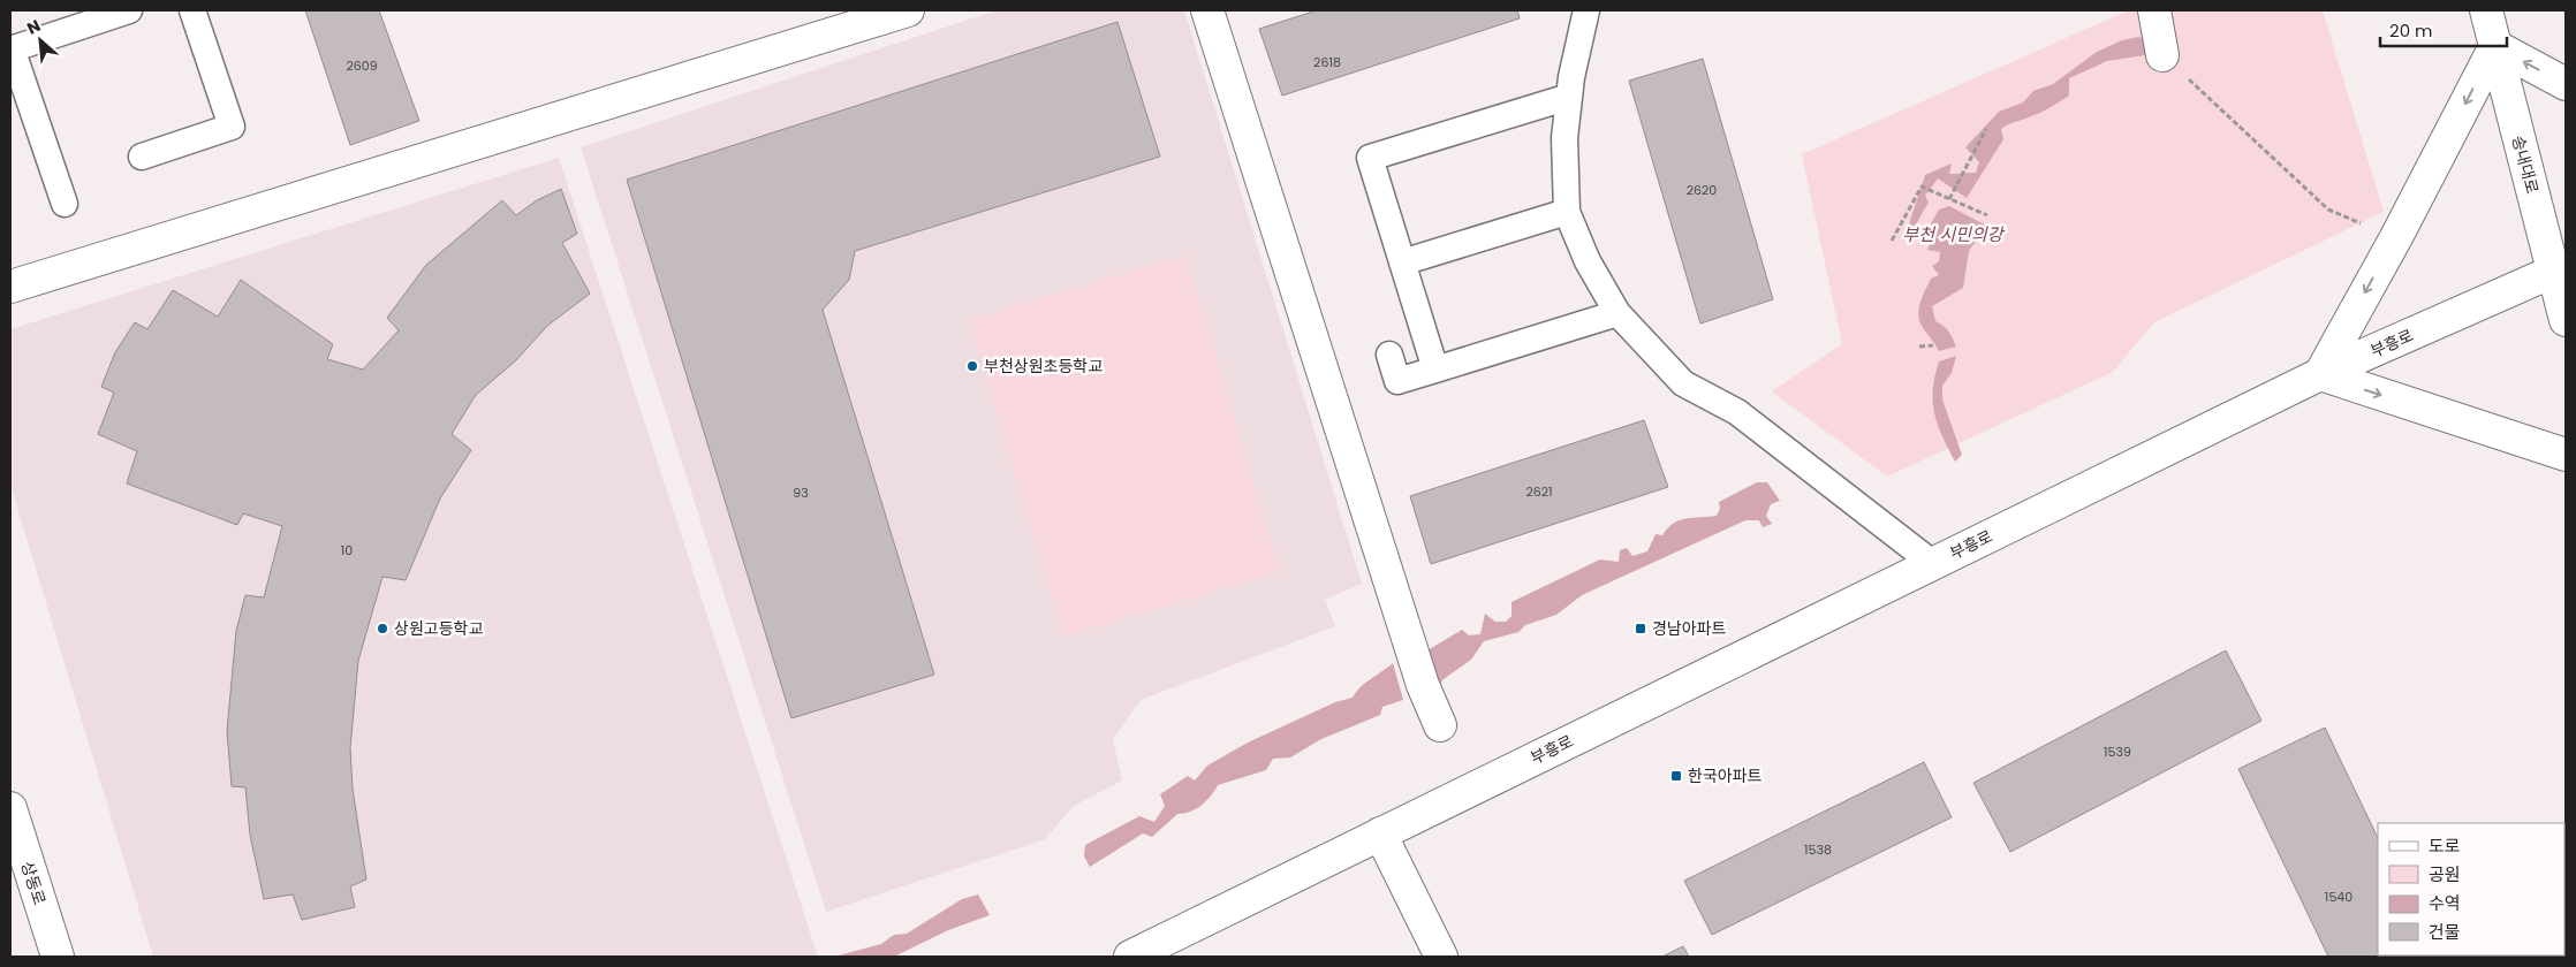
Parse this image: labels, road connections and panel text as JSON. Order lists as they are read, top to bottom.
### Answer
{
  "streets": {
    "street": ["송내대로", "부흥로", "상동로"]
  },
  "crossings": [
    ["송내대로", "부흥로"]
  ],
  "water": ["부천 시민의강"],
  "places": {
    "other": ["부천상원초등학교", "상원고등학교"],
    "transit": ["경남아파트", "한국아파트"]
  },
  "house_numbers": [
    "2618",
    "2609",
    "2620",
    "2621",
    "93",
    "10",
    "1539",
    "1538",
    "1540"
  ],
  "legend": [
    "도로",
    "공원",
    "수역",
    "건물"
  ],
  "scale_bar": "20 m",
  "north": "top left"
}
